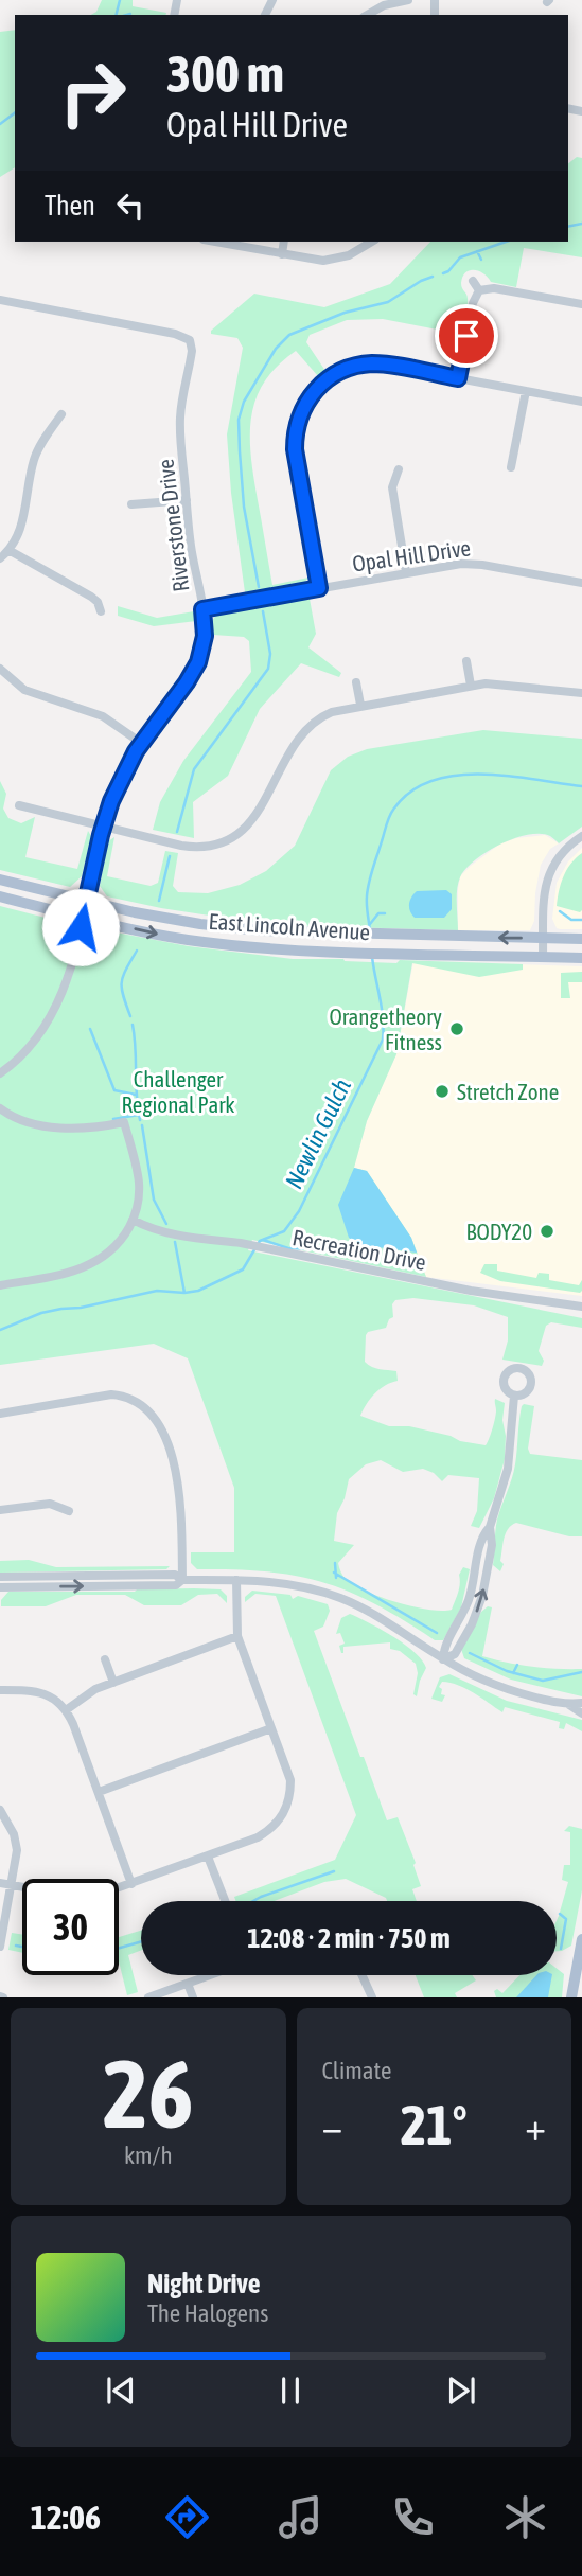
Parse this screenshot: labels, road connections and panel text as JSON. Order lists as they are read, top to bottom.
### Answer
{
  "streets": {
    "main road": ["East Lincoln Avenue"],
    "street": ["Riverstone Drive", "Opal Hill Drive", "Recreation Drive"]
  },
  "crossings": [
    ["Riverstone Drive", "Opal Hill Drive"],
    ["Riverstone Drive", "East Lincoln Avenue"]
  ],
  "water": ["Newlin Gulch"],
  "parks": ["Challenger Regional Park"],
  "places": ["Orangetheory Fitness", "Stretch Zone", "BODY20"],
  "page": {
    "turn": ["300 m", "Opal Hill Drive"],
    "then": "Then",
    "limit": "30",
    "trip": "12:08 · 2 min · 750 m",
    "tile": [
      ["26", "km/h"],
      "Climate"
    ],
    "heat": ["−", "21°", "+"],
    "song": ["Night Drive", "The Halogens"],
    "tabs": "12:06"
  }
}
